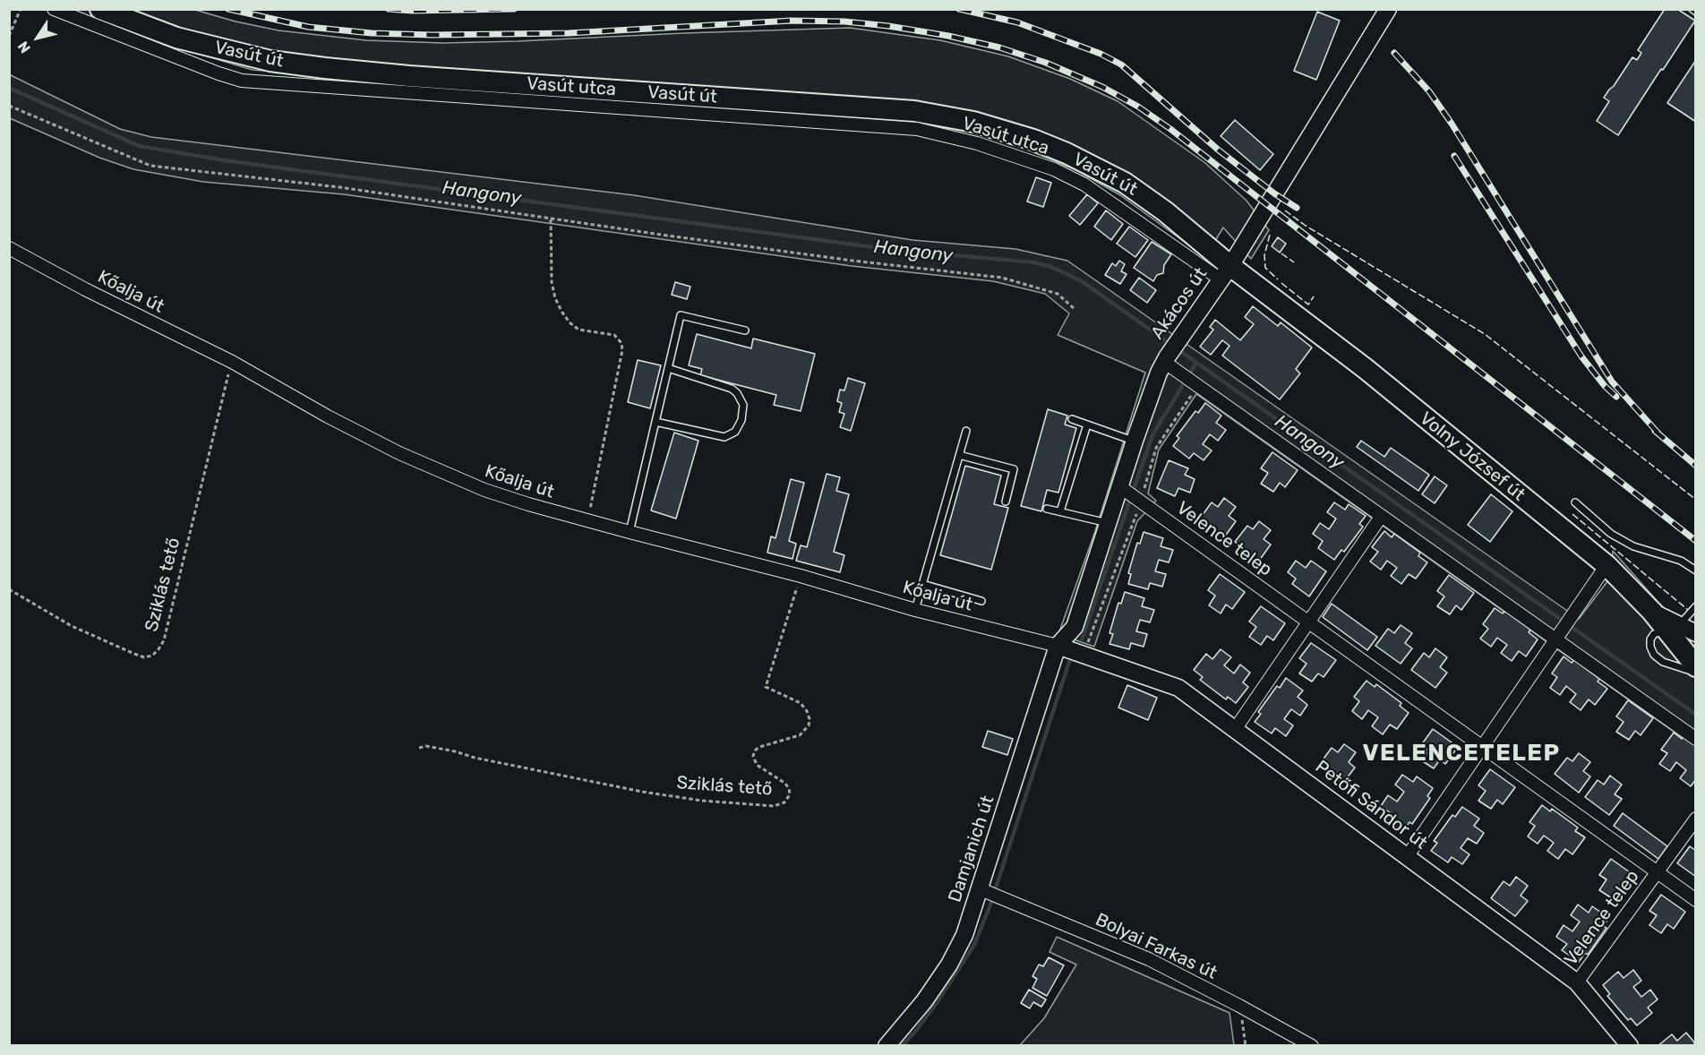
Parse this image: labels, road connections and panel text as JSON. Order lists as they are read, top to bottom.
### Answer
{
  "streets": {
    "main road": ["Vasút út", "Volny József út"],
    "street": [
      "Vasút utca",
      "Kőalja út",
      "Akácos út",
      "Velence telep",
      "Petőfi Sándor út",
      "Damjanich út",
      "Bolyai Farkas út"
    ],
    "path": ["Sziklás tető"]
  },
  "crossings": [
    ["Vasút út", "Vasút utca"],
    ["Vasút út", "Akácos út"],
    ["Vasút út", "Volny József út"],
    ["Vasút utca", "Akácos út"],
    ["Vasút utca", "Volny József út"],
    ["Kőalja út", "Akácos út"],
    ["Kőalja út", "Sziklás tető"],
    ["Kőalja út", "Petőfi Sándor út"],
    ["Kőalja út", "Damjanich út"],
    ["Akácos út", "Volny József út"],
    ["Akácos út", "Velence telep"],
    ["Akácos út", "Petőfi Sándor út"],
    ["Akácos út", "Damjanich út"],
    ["Velence telep", "Petőfi Sándor út"],
    ["Petőfi Sándor út", "Damjanich út"],
    ["Damjanich út", "Bolyai Farkas út"]
  ],
  "districts": ["VELENCETELEP"],
  "water": ["Hangony"],
  "north": "bottom left"
}
